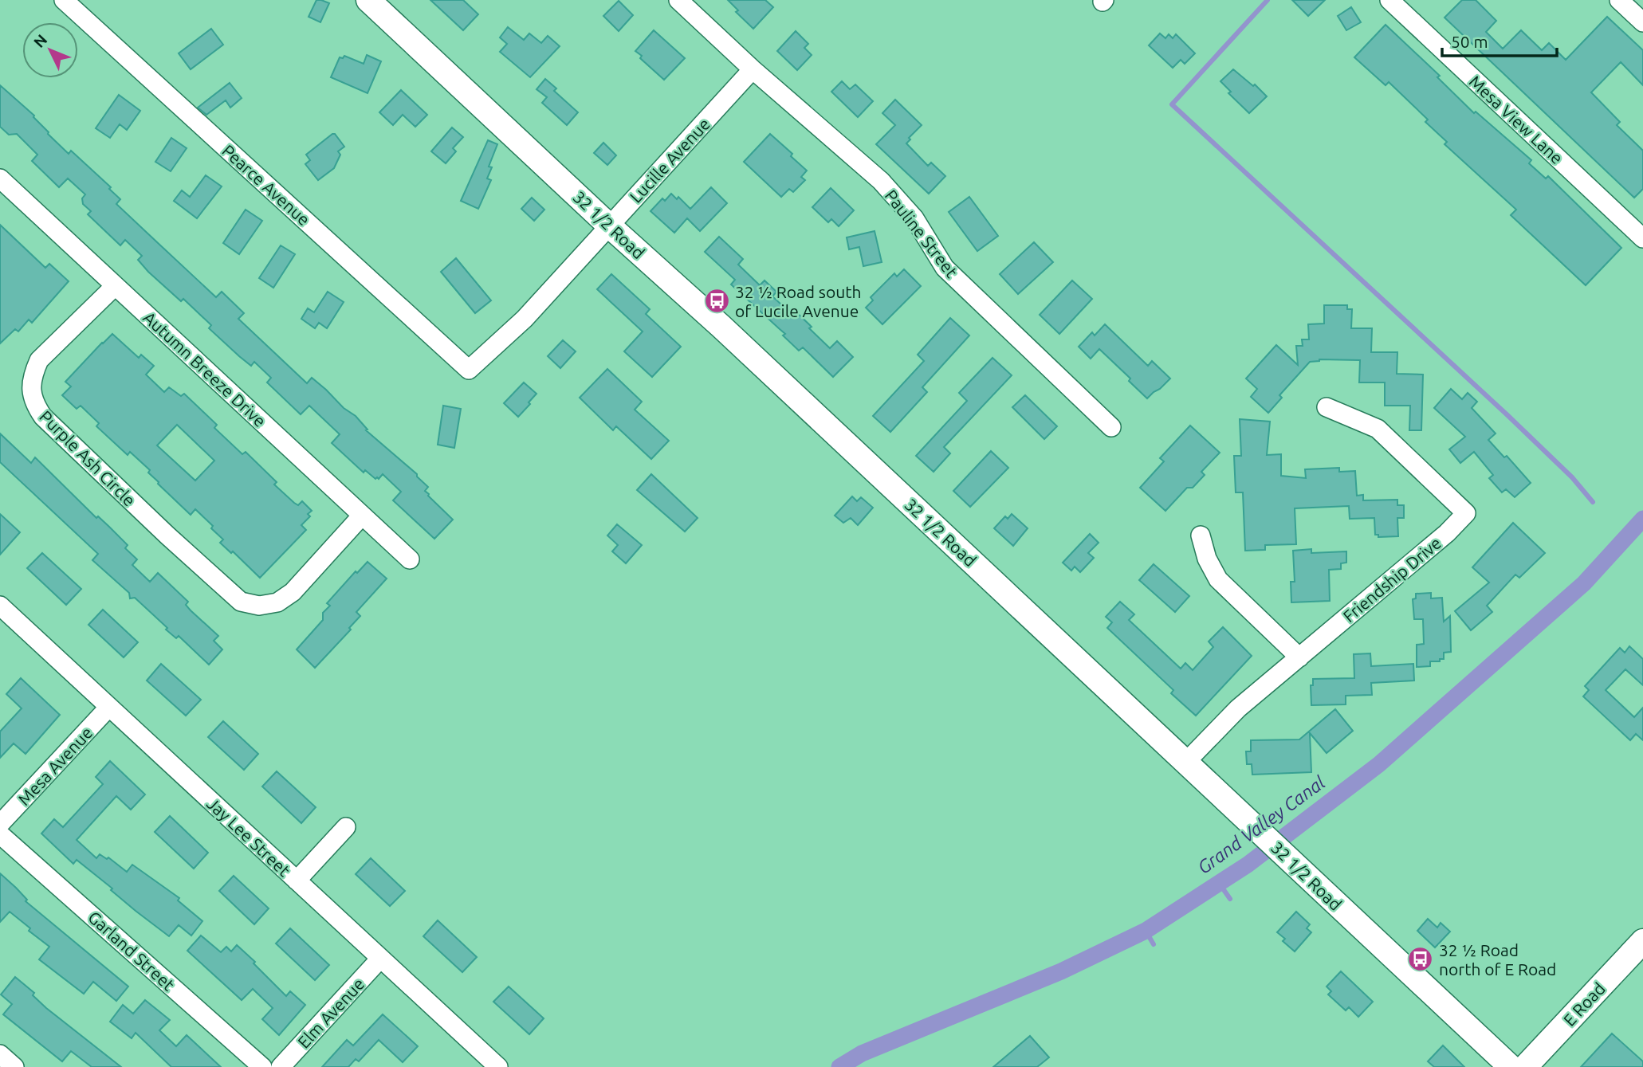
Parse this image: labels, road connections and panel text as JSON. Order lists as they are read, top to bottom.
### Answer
{
  "streets": {
    "street": [
      "Mesa View Lane",
      "Lucille Avenue",
      "Pearce Avenue",
      "32 1/2 Road",
      "Pauline Street",
      "Autumn Breeze Drive",
      "Purple Ash Circle",
      "Friendship Drive",
      "Mesa Avenue",
      "Jay Lee Street",
      "Garland Street",
      "E Road",
      "Elm Avenue"
    ]
  },
  "crossings": [
    ["Lucille Avenue", "Pearce Avenue"],
    ["Lucille Avenue", "32 1/2 Road"],
    ["Lucille Avenue", "Pauline Street"],
    ["32 1/2 Road", "Friendship Drive"],
    ["Autumn Breeze Drive", "Purple Ash Circle"],
    ["Mesa Avenue", "Jay Lee Street"],
    ["Jay Lee Street", "Elm Avenue"]
  ],
  "water": ["Grand Valley Canal"],
  "places": {
    "bus stop": ["32 ½ Road south of Lucile Avenue", "32 ½ Road north of E Road"]
  },
  "scale_bar": "50 m",
  "north": "top left"
}
